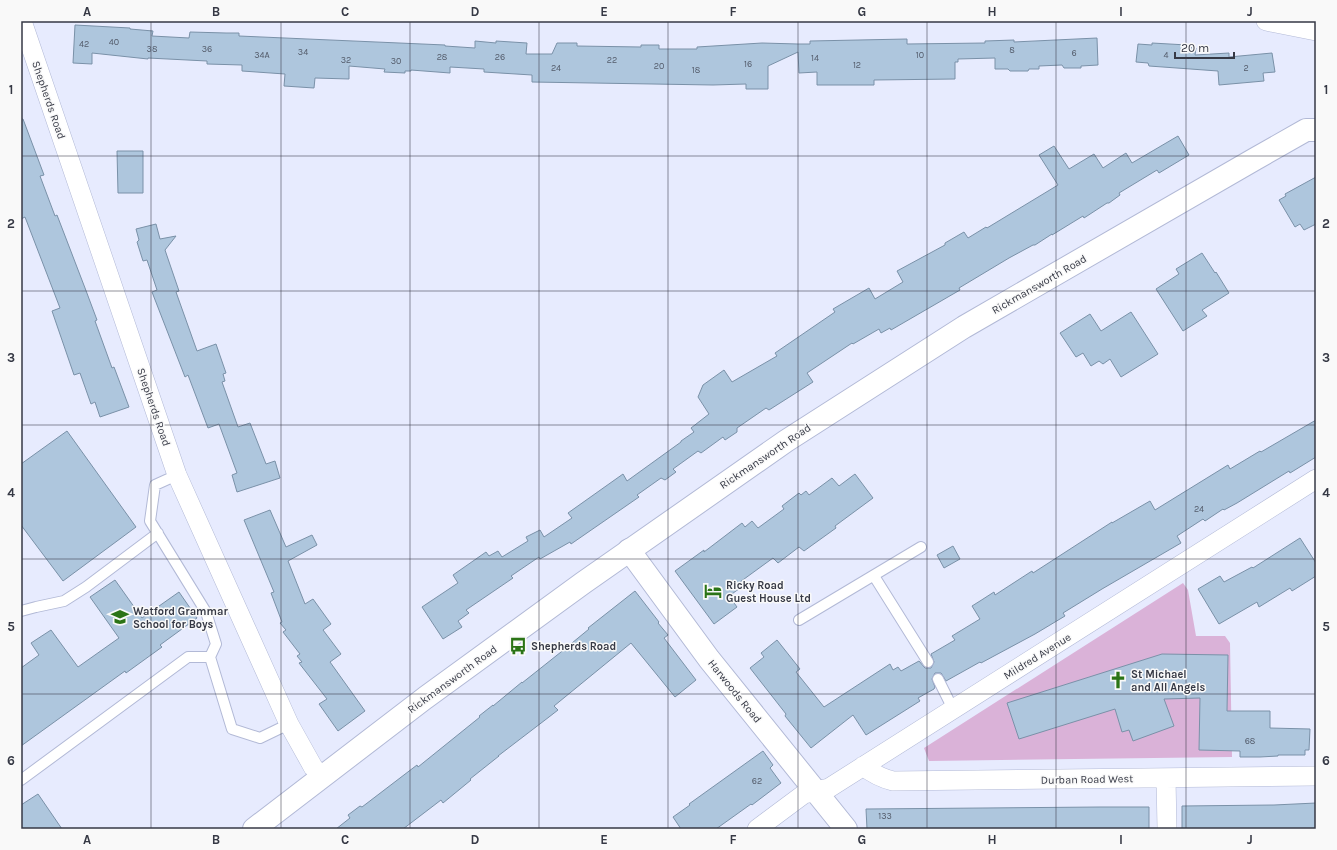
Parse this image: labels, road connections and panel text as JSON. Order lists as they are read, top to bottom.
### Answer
{
  "streets": {
    "main road": ["Rickmansworth Road", "Harwoods Road"],
    "street": ["Shepherds Road", "Mildred Avenue", "Durban Road West"]
  },
  "crossings": [
    ["Shepherds Road", "Rickmansworth Road"],
    ["Rickmansworth Road", "Harwoods Road"],
    ["Mildred Avenue", "Harwoods Road"],
    ["Mildred Avenue", "Durban Road West"]
  ],
  "places": {
    "hotel": ["Ricky Road Guest House Ltd"],
    "school or university": ["Watford Grammar School for Boys"],
    "bus stop": ["Shepherds Road"],
    "church": ["St Michael and All Angels"]
  },
  "house_numbers": [
    "40",
    "42",
    "38",
    "36",
    "8",
    "34",
    "6",
    "34A",
    "10",
    "4",
    "28",
    "26",
    "14",
    "32",
    "22",
    "30",
    "16",
    "12",
    "20",
    "24",
    "2",
    "18",
    "24",
    "68",
    "62",
    "133"
  ],
  "scale_bar": "20 m",
  "grid": {
    "columns": [
      "A",
      "B",
      "C",
      "D",
      "E",
      "F",
      "G",
      "H",
      "I",
      "J"
    ],
    "rows": [
      "1",
      "2",
      "3",
      "4",
      "5",
      "6"
    ]
  }
}
